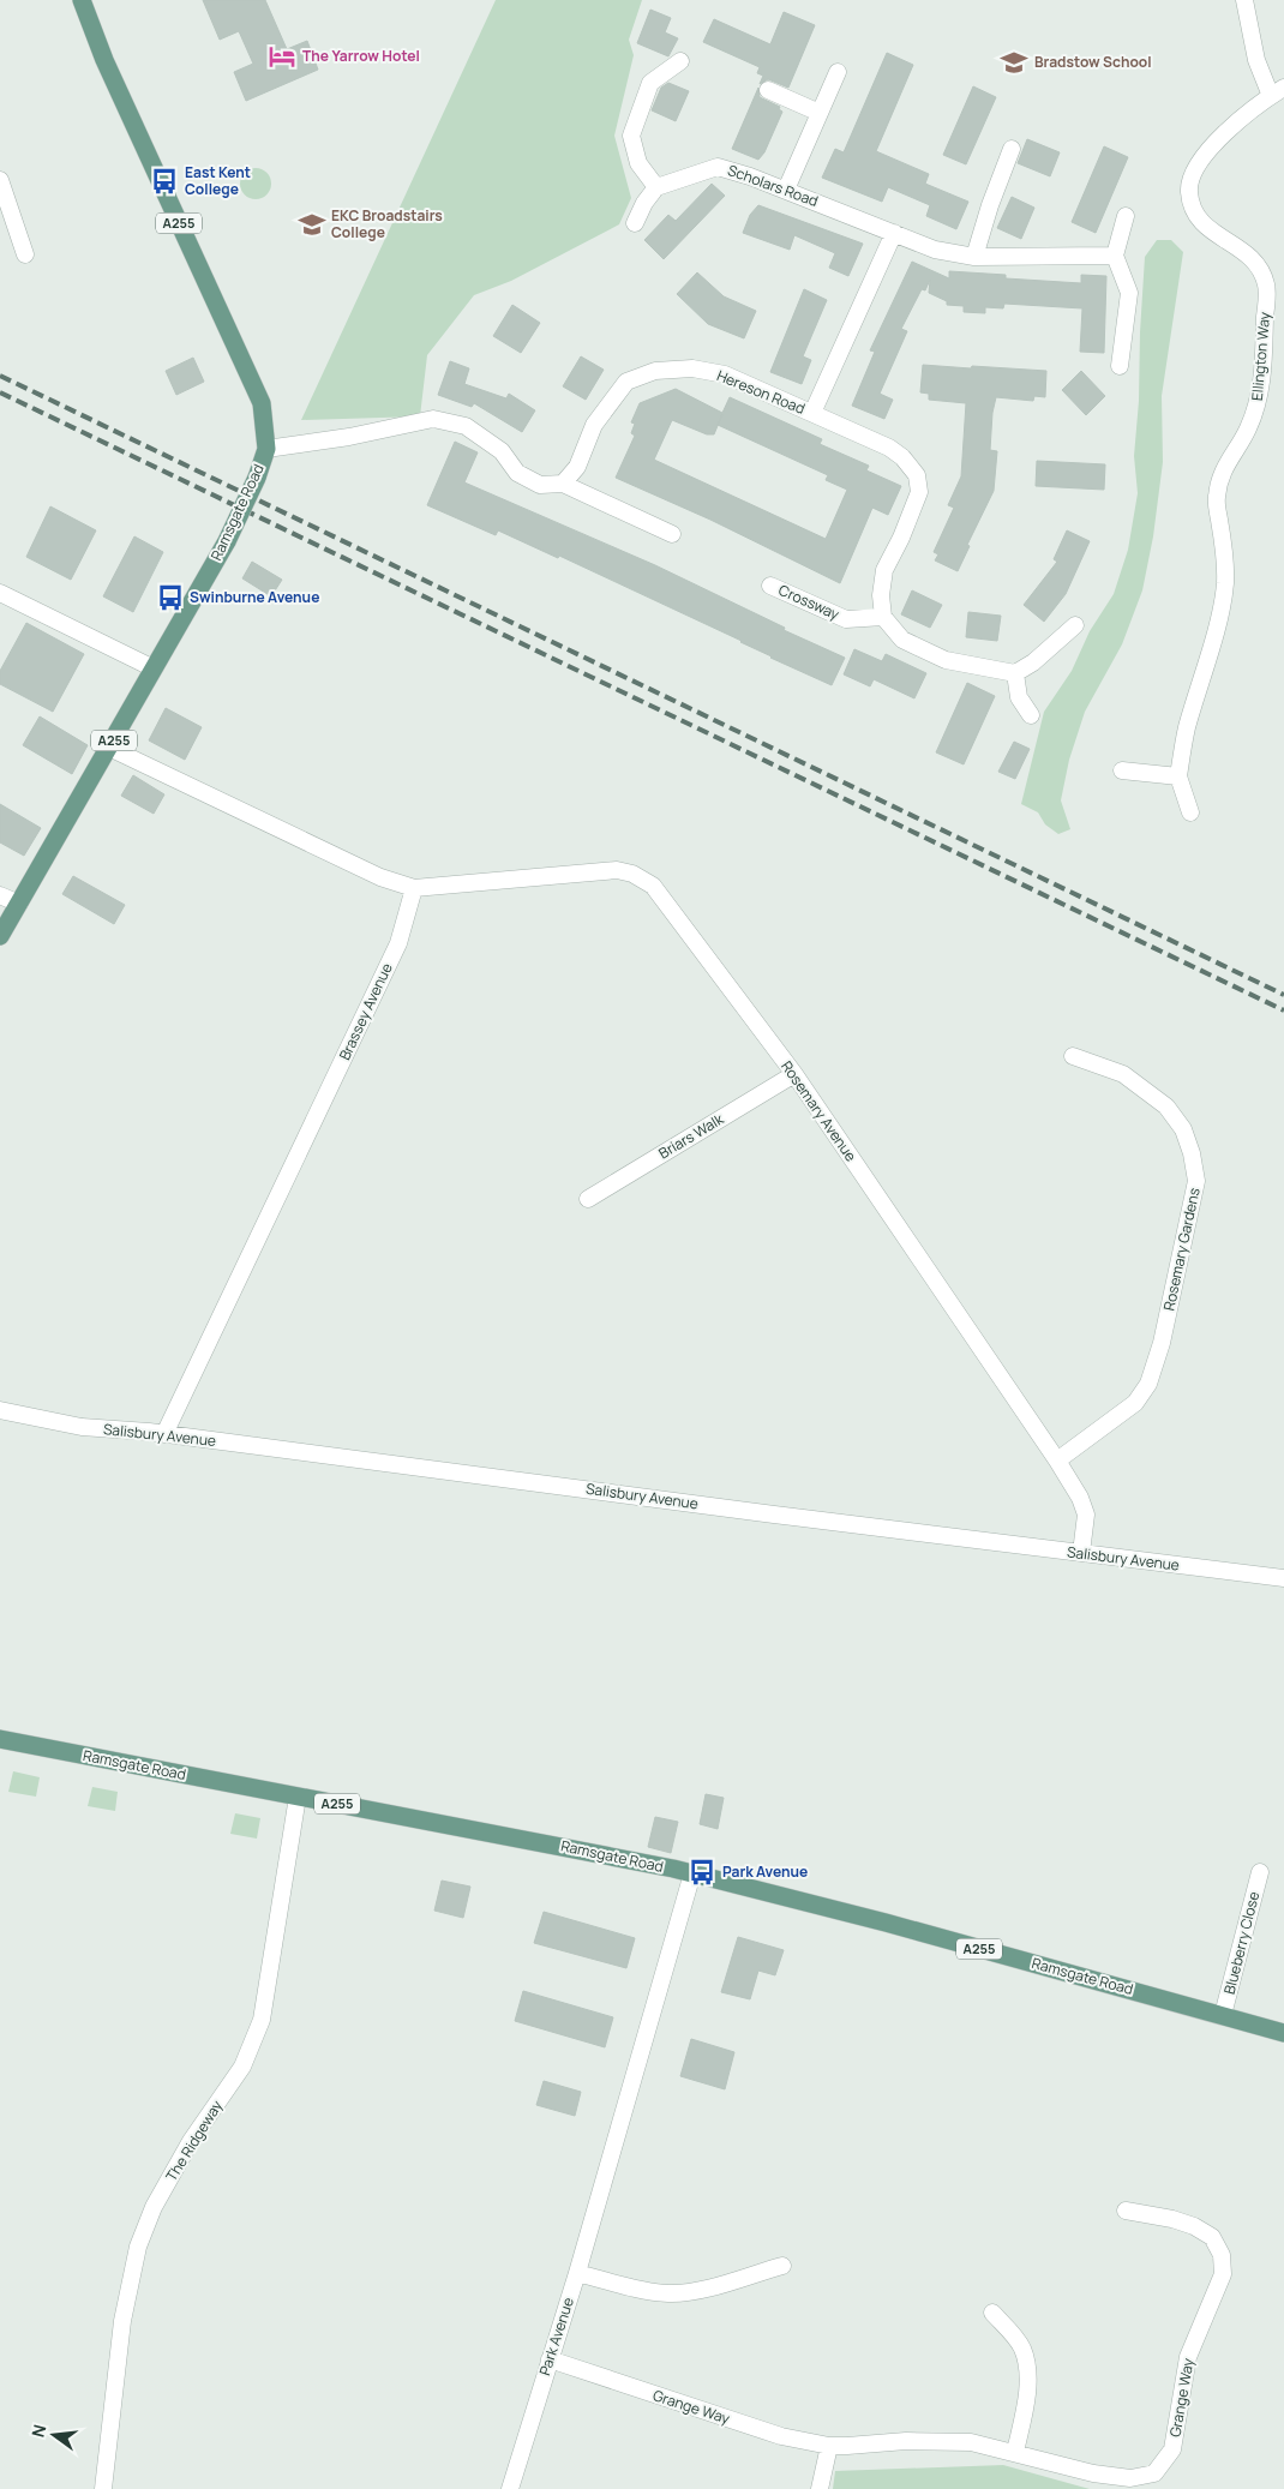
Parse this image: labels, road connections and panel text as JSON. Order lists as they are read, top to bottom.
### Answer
{
  "streets": {
    "main road": ["A255", "Ramsgate Road"],
    "street": [
      "Scholars Road",
      "Ellington Way",
      "Hereson Road",
      "Crossway",
      "Brassey Avenue",
      "Rosemary Avenue",
      "Briars Walk",
      "Rosemary Gardens",
      "Salisbury Avenue",
      "Blueberry Close",
      "The Ridgeway",
      "Park Avenue",
      "Grange Way"
    ]
  },
  "crossings": [
    ["Hereson Road", "Crossway"],
    ["Ramsgate Road", "Blueberry Close"],
    ["Ramsgate Road", "The Ridgeway"],
    ["Ramsgate Road", "Park Avenue"],
    ["Brassey Avenue", "Rosemary Avenue"],
    ["Brassey Avenue", "Salisbury Avenue"],
    ["Rosemary Avenue", "Briars Walk"],
    ["Rosemary Avenue", "Rosemary Gardens"],
    ["Rosemary Avenue", "Salisbury Avenue"],
    ["Park Avenue", "Grange Way"]
  ],
  "places": {
    "hotel": ["The Yarrow Hotel"],
    "school or university": ["Bradstow School", "EKC Broadstairs College"],
    "bus stop": ["East Kent College", "Swinburne Avenue", "Park Avenue"]
  },
  "north": "left"
}
